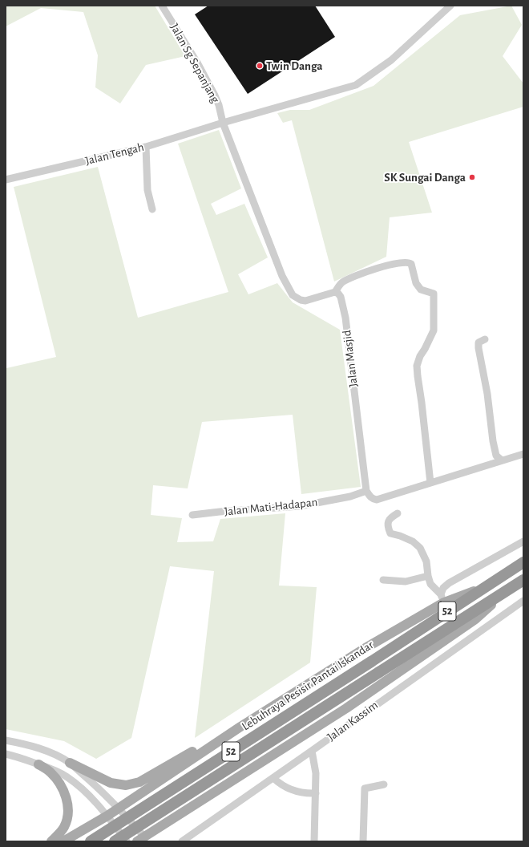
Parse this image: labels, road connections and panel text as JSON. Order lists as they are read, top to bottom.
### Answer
{
  "streets": {
    "highway": ["52", "Lebuhraya Pesisir Pantai Iskandar"],
    "street": [
      "Jalan Sg Sepanjang",
      "Jalan Tengah",
      "Jalan Masjid",
      "Jalan Mati-Hadapan",
      "Jalan Kassim"
    ]
  },
  "crossings": [
    ["Jalan Sg Sepanjang", "Jalan Tengah"],
    ["Jalan Masjid", "Jalan Mati-Hadapan"]
  ],
  "places": ["Twin Danga", "SK Sungai Danga"]
}
